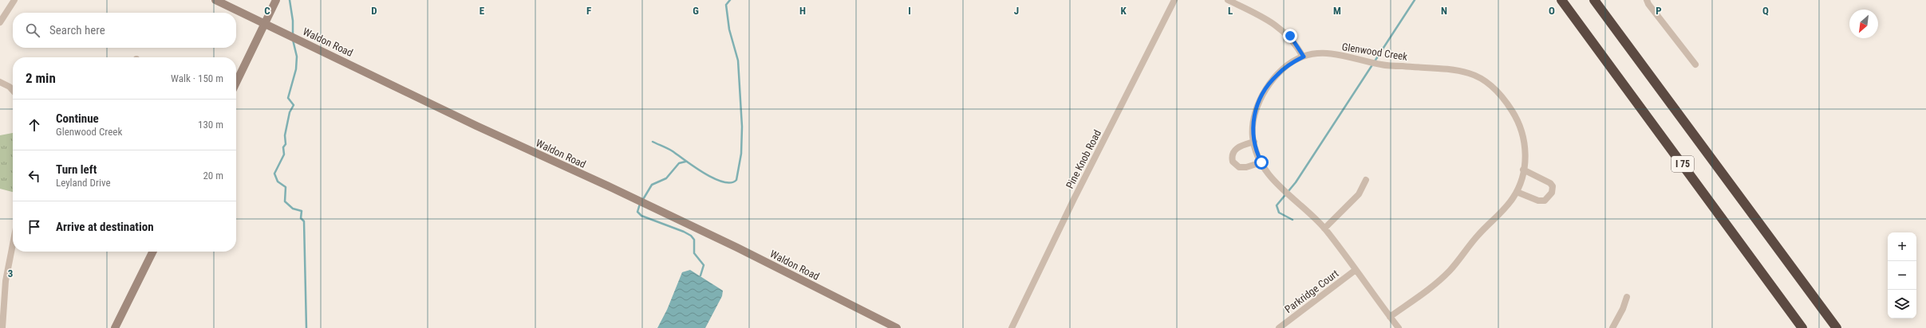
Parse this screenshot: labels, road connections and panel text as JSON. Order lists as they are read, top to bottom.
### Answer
{
  "streets": {
    "highway": ["I 75"],
    "street": [
      "Waldon Road",
      "Glenwood Creek",
      "Pine Knob Road",
      "Parkridge Court"
    ]
  },
  "crossings": [
    ["Glenwood Creek", "Parkridge Court"]
  ],
  "north": "bottom left",
  "page": {
    "search": "Search here",
    "heading": ["2 min", "Walk · 150 m"],
    "list": [
      ["Continue", "Glenwood Creek", "130 m"],
      ["Turn left", "Leyland Drive", "20 m"],
      "Arrive at destination"
    ],
    "map_buttons": ["+", "−"]
  },
  "grid": {
    "columns": [
      "C",
      "D",
      "E",
      "F",
      "G",
      "H",
      "I",
      "J",
      "K",
      "L",
      "M",
      "N",
      "O",
      "P",
      "Q"
    ],
    "rows": ["3"]
  }
}
